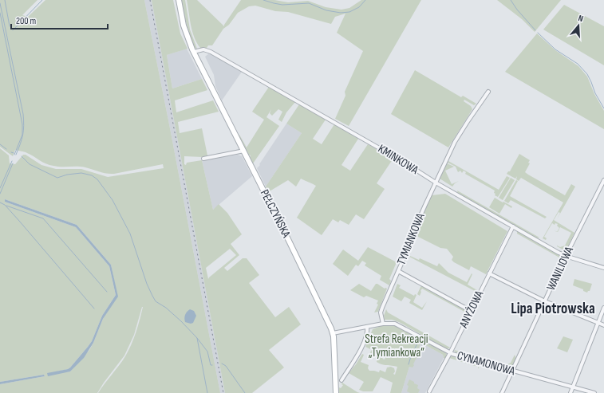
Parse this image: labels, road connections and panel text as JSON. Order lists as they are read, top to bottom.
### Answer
{
  "streets": {
    "main road": ["PEŁCZYŃSKA"],
    "street": [
      "KMINKOWA",
      "TYMIANKOWA",
      "WANILIOWA",
      "ANYŻOWA",
      "CYNAMONOWA"
    ]
  },
  "crossings": [
    ["KMINKOWA", "PEŁCZYŃSKA"],
    ["KMINKOWA", "TYMIANKOWA"],
    ["KMINKOWA", "WANILIOWA"],
    ["KMINKOWA", "ANYŻOWA"],
    ["TYMIANKOWA", "CYNAMONOWA"],
    ["WANILIOWA", "CYNAMONOWA"],
    ["ANYŻOWA", "CYNAMONOWA"]
  ],
  "districts": ["Lipa Piotrowska"],
  "parks": ["Strefa Rekreacji „Tymiankowa”"],
  "scale_bar": "200 m",
  "north": "top"
}
